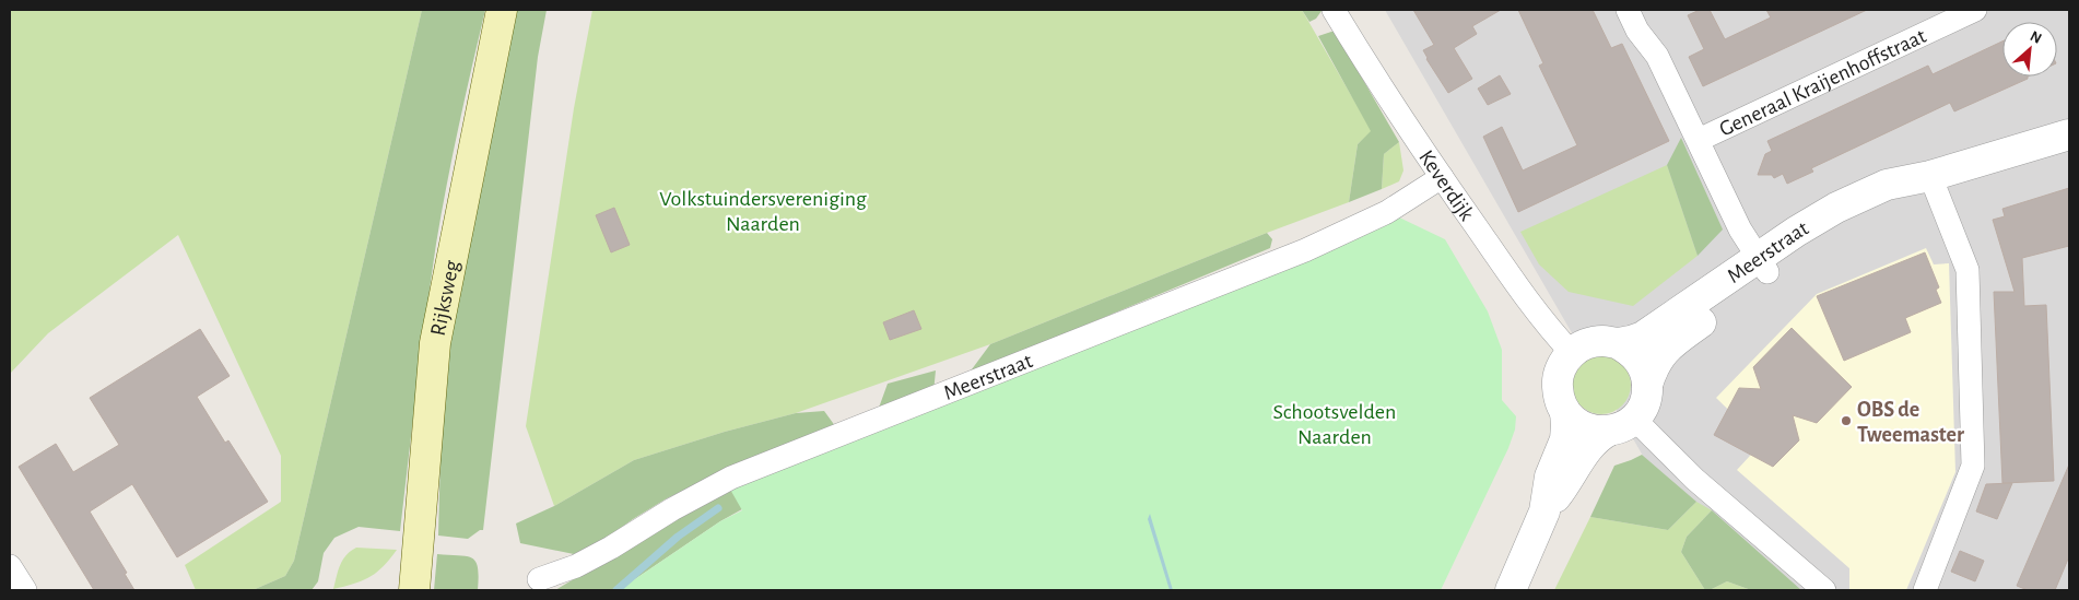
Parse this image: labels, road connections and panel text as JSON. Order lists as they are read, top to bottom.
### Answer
{
  "streets": {
    "main road": ["Rijksweg"],
    "street": ["Generaal Kraijenhoffstraat", "Keverdijk", "Meerstraat"]
  },
  "crossings": [
    ["Keverdijk", "Meerstraat"]
  ],
  "parks": ["Volkstuindersvereniging Naarden", "Schootsvelden Naarden"],
  "places": ["OBS de Tweemaster"],
  "north": "top right"
}
